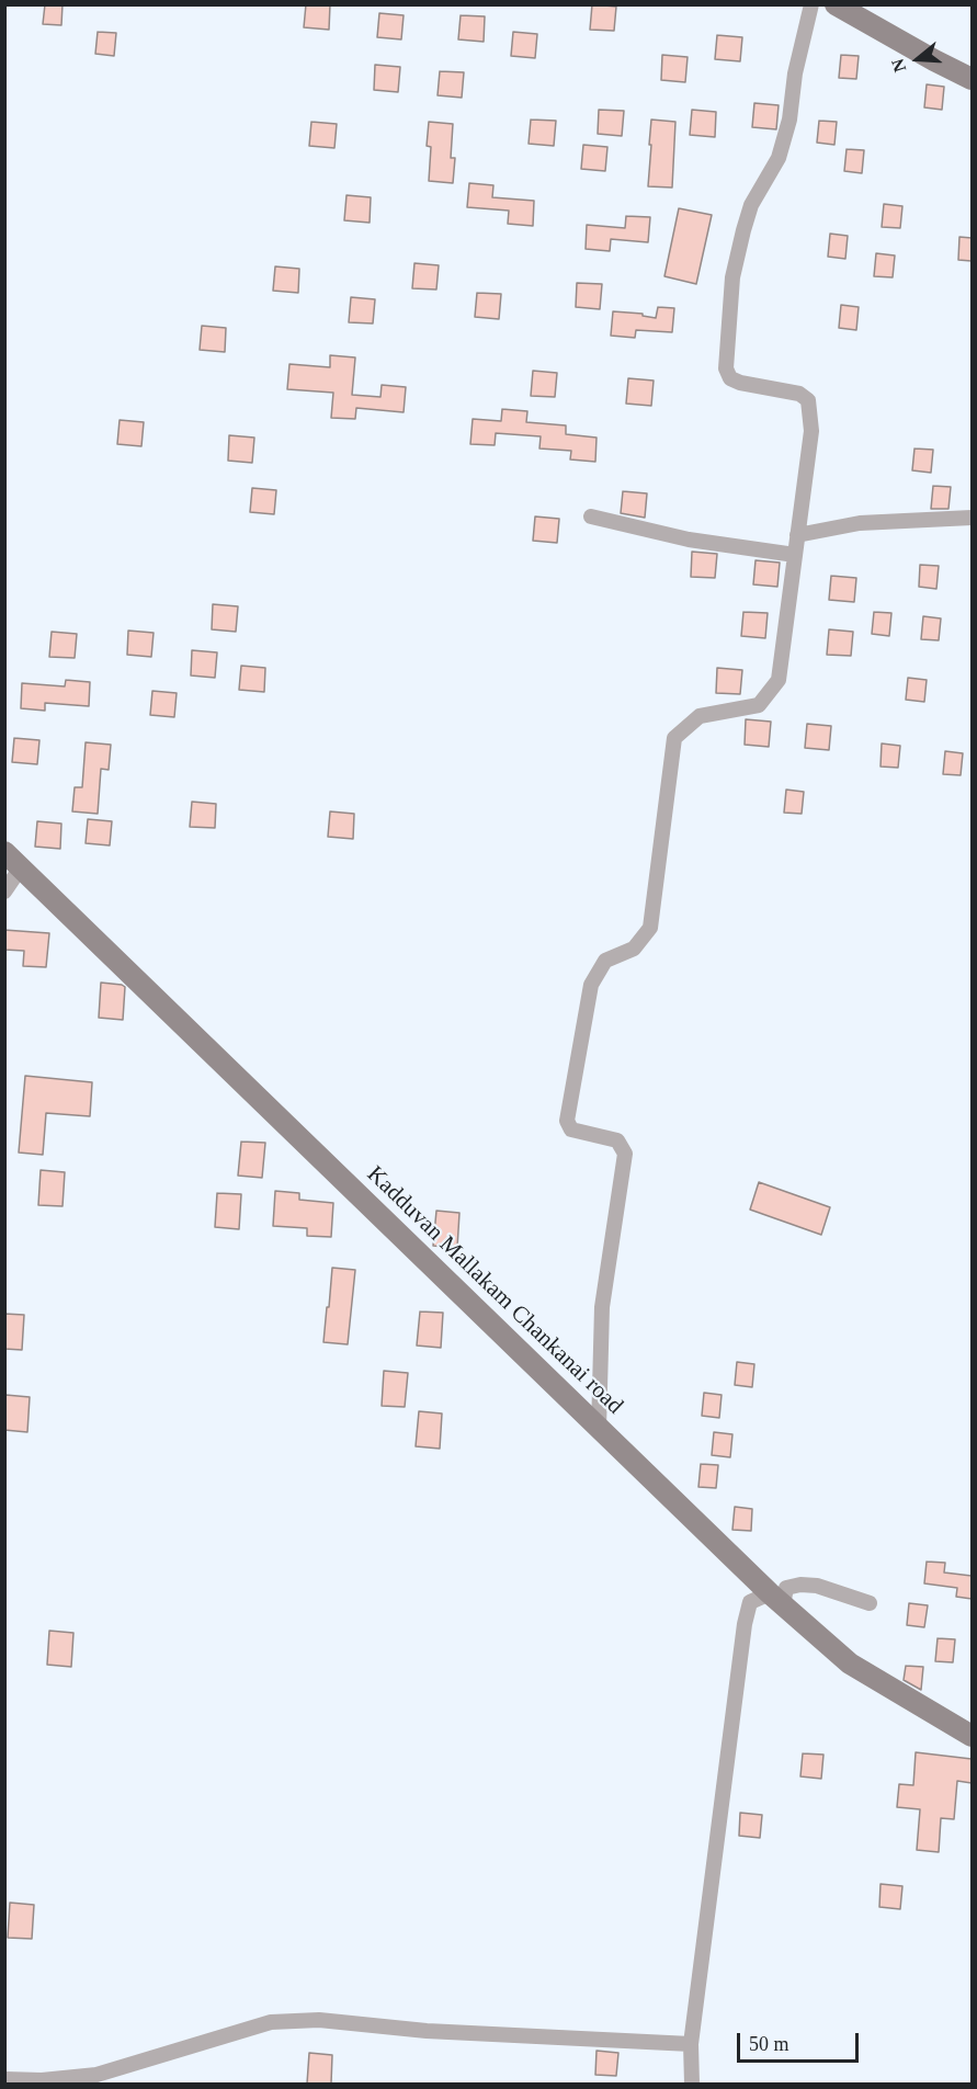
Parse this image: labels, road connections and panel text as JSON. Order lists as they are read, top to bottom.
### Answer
{
  "streets": {
    "main road": ["Kadduvan Mallakam Chankanai road"]
  },
  "scale_bar": "50 m",
  "north": "left"
}
